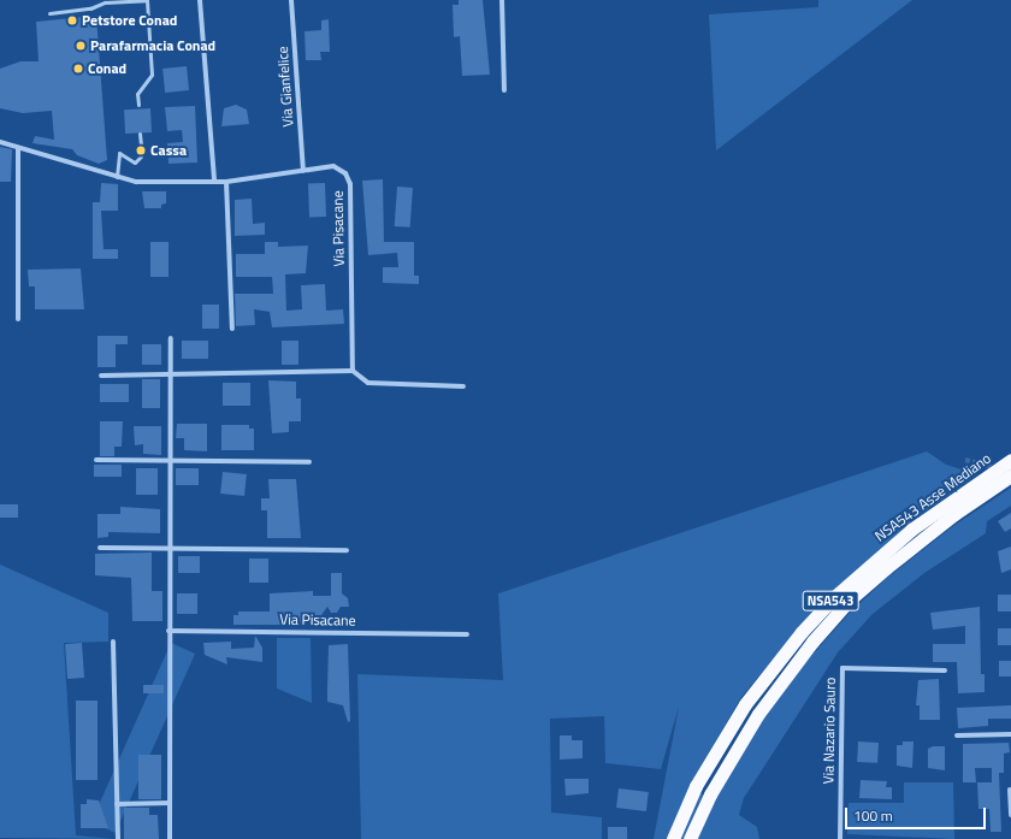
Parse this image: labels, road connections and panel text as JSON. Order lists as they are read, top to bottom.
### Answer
{
  "streets": {
    "highway": ["NSA543 Asse Mediano", "NSA543"],
    "street": ["Via Gianfelice", "Via Pisacane", "Via Nazario Sauro"]
  },
  "crossings": [
    ["Via Gianfelice", "Via Pisacane"]
  ],
  "places": [
    "Petstore Conad",
    "Parafarmacia Conad",
    "Conad",
    "Cassa"
  ],
  "scale_bar": "100 m"
}
